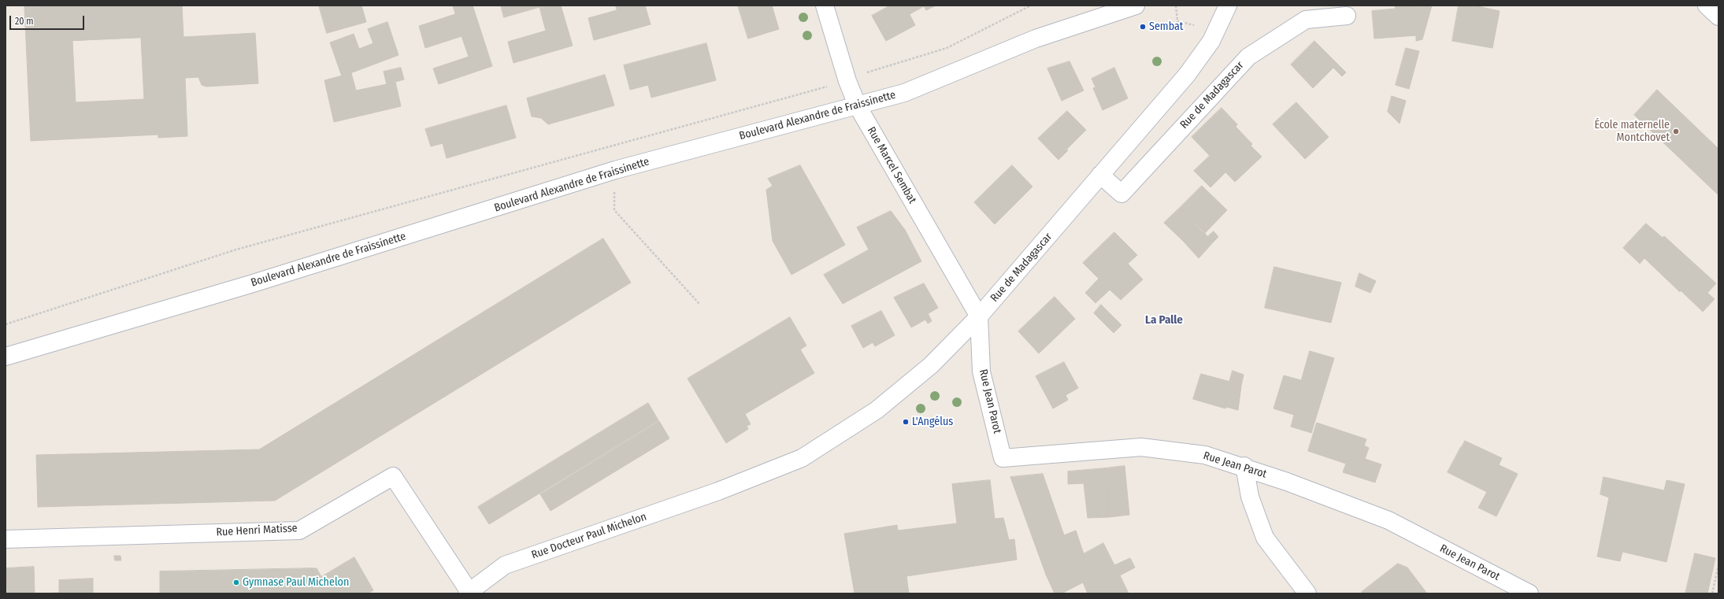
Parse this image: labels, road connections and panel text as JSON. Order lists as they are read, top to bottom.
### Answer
{
  "streets": {
    "street": [
      "Rue de Madagascar",
      "Boulevard Alexandre de Fraissinette",
      "Rue Marcel Sembat",
      "Rue Jean Parot",
      "Rue Henri Matisse",
      "Rue Docteur Paul Michelon"
    ]
  },
  "crossings": [
    ["Rue de Madagascar", "Rue Marcel Sembat"],
    ["Rue de Madagascar", "Rue Jean Parot"],
    ["Rue de Madagascar", "Rue Docteur Paul Michelon"],
    ["Boulevard Alexandre de Fraissinette", "Rue Marcel Sembat"],
    ["Rue Marcel Sembat", "Rue Jean Parot"],
    ["Rue Henri Matisse", "Rue Docteur Paul Michelon"]
  ],
  "districts": ["La Palle"],
  "places": [
    "Sembat",
    "École maternelle Montchovet",
    "L'Angélus",
    "Gymnase Paul Michelon"
  ],
  "scale_bar": "20 m"
}
